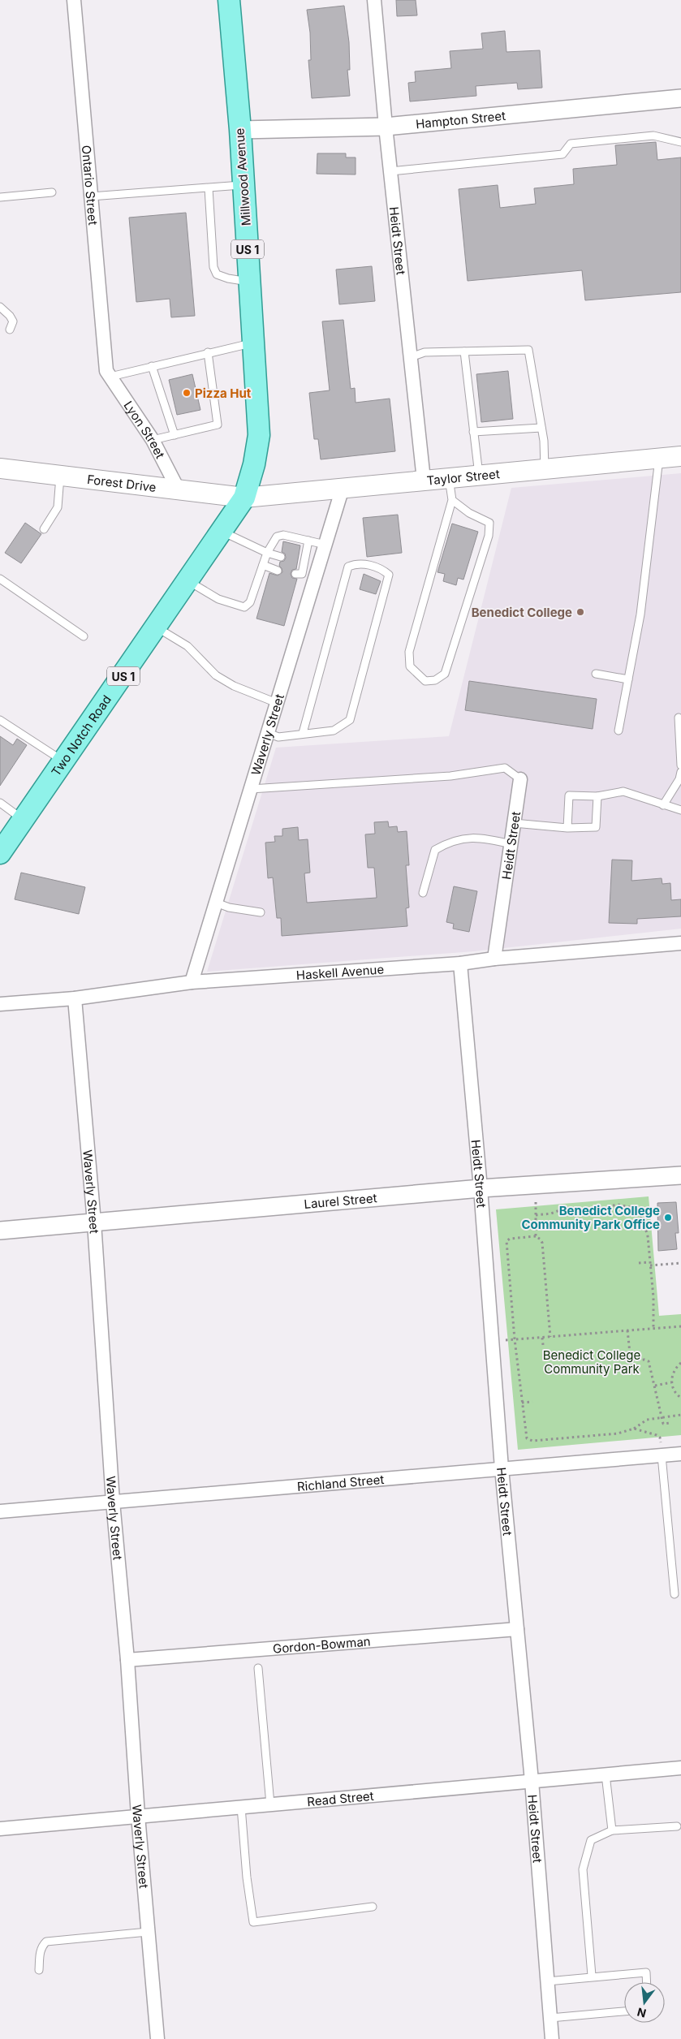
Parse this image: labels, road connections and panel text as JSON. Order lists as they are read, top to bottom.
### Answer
{
  "streets": {
    "main road": [
      "Millwood Avenue",
      "US 1",
      "Taylor Street",
      "Forest Drive",
      "Two Notch Road"
    ],
    "street": [
      "Hampton Street",
      "Ontario Street",
      "Heidt Street",
      "Lyon Street",
      "Waverly Street",
      "Haskell Avenue",
      "Laurel Street",
      "Richland Street",
      "Gordon-Bowman",
      "Read Street"
    ]
  },
  "crossings": [
    ["Hampton Street", "Millwood Avenue"],
    ["Hampton Street", "Heidt Street"],
    ["Millwood Avenue", "Taylor Street"],
    ["Millwood Avenue", "Forest Drive"],
    ["Millwood Avenue", "Two Notch Road"],
    ["Ontario Street", "Lyon Street"],
    ["Heidt Street", "Taylor Street"],
    ["Heidt Street", "Haskell Avenue"],
    ["Heidt Street", "Laurel Street"],
    ["Heidt Street", "Richland Street"],
    ["Heidt Street", "Gordon-Bowman"],
    ["Heidt Street", "Read Street"],
    ["Lyon Street", "Forest Drive"],
    ["Taylor Street", "Forest Drive"],
    ["Taylor Street", "Waverly Street"],
    ["Taylor Street", "Two Notch Road"],
    ["Forest Drive", "Two Notch Road"],
    ["Waverly Street", "Haskell Avenue"],
    ["Waverly Street", "Laurel Street"],
    ["Waverly Street", "Richland Street"],
    ["Waverly Street", "Gordon-Bowman"],
    ["Waverly Street", "Read Street"]
  ],
  "parks": ["Benedict College Community Park"],
  "places": ["Pizza Hut", "Benedict College", "Benedict College Community Park Office"],
  "north": "bottom"
}
